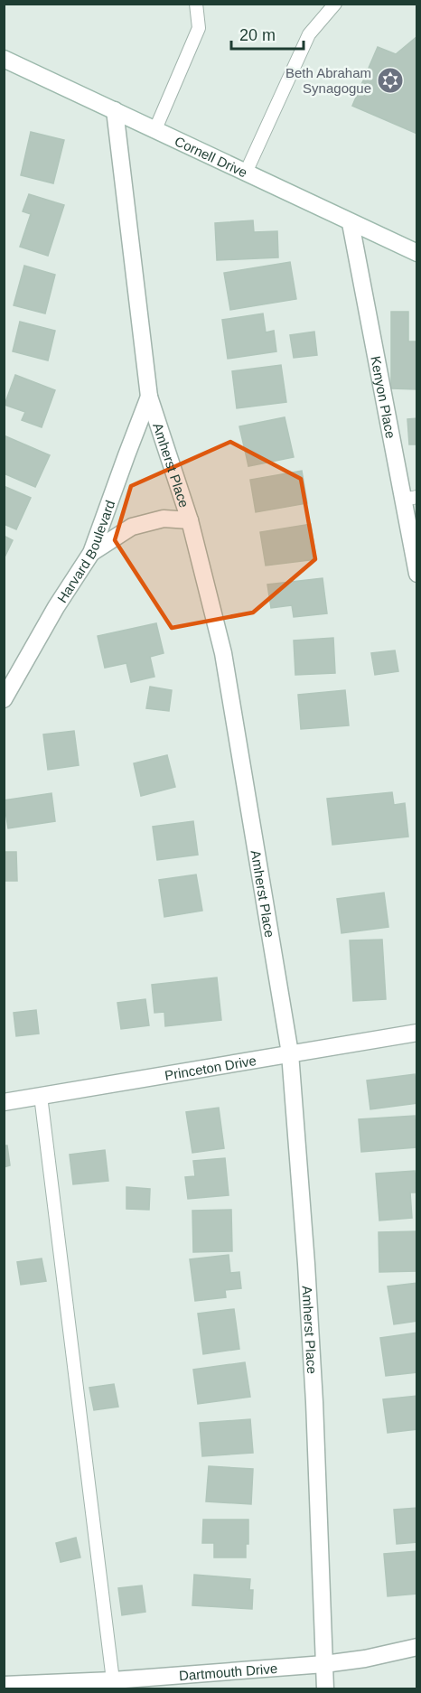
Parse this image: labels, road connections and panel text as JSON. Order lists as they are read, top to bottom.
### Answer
{
  "streets": {
    "street": [
      "Cornell Drive",
      "Kenyon Place",
      "Amherst Place",
      "Harvard Boulevard",
      "Princeton Drive",
      "Dartmouth Drive"
    ]
  },
  "crossings": [
    ["Cornell Drive", "Kenyon Place"],
    ["Cornell Drive", "Amherst Place"],
    ["Amherst Place", "Harvard Boulevard"],
    ["Amherst Place", "Princeton Drive"],
    ["Amherst Place", "Dartmouth Drive"]
  ],
  "places": {
    "synagogue": ["Beth Abraham Synagogue"]
  },
  "scale_bar": "20 m"
}
